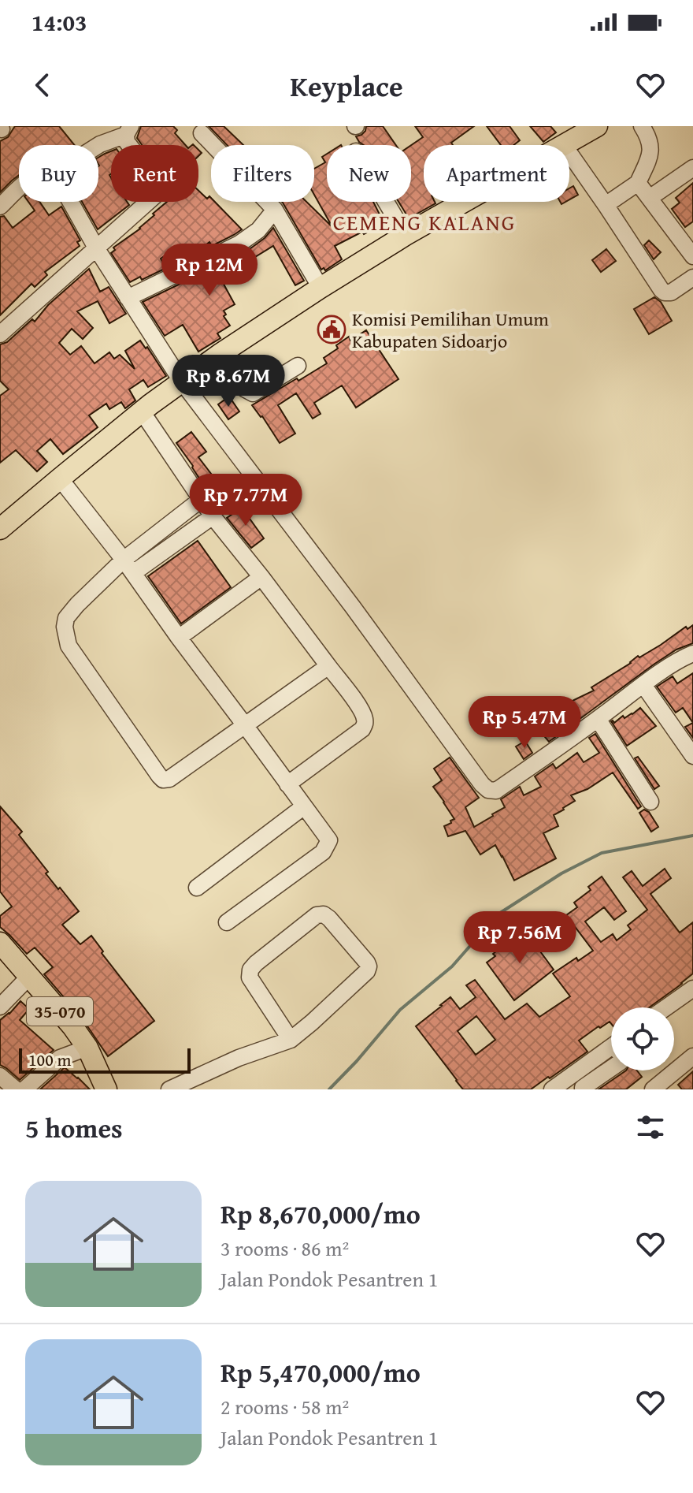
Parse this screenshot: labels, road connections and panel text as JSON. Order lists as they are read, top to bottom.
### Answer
{
  "streets": {
    "main road": ["35-070"]
  },
  "districts": ["CEMENG KALANG"],
  "places": {
    "public building": ["Komisi Pemilihan Umum Kabupaten Sidoarjo"]
  },
  "scale_bar": "100 m",
  "page": {
    "status": "14:03",
    "header": "Keyplace",
    "chip": [
      "Buy",
      "Rent",
      "Filters",
      "New",
      "Apartment"
    ],
    "price": [
      "Rp 12M",
      "Rp 8.67M",
      "Rp 7.77M",
      "Rp 5.47M",
      "Rp 7.56M"
    ],
    "scale": "100 m",
    "heading": "5 homes",
    "list": [
      {
        "name": "Rp 8,670,000/mo",
        "note": "3 rooms · 86 m² · Jalan Pondok Pesantren 1"
      },
      {
        "name": "Rp 5,470,000/mo",
        "note": "2 rooms · 58 m² · Jalan Pondok Pesantren 1"
      }
    ]
  }
}
